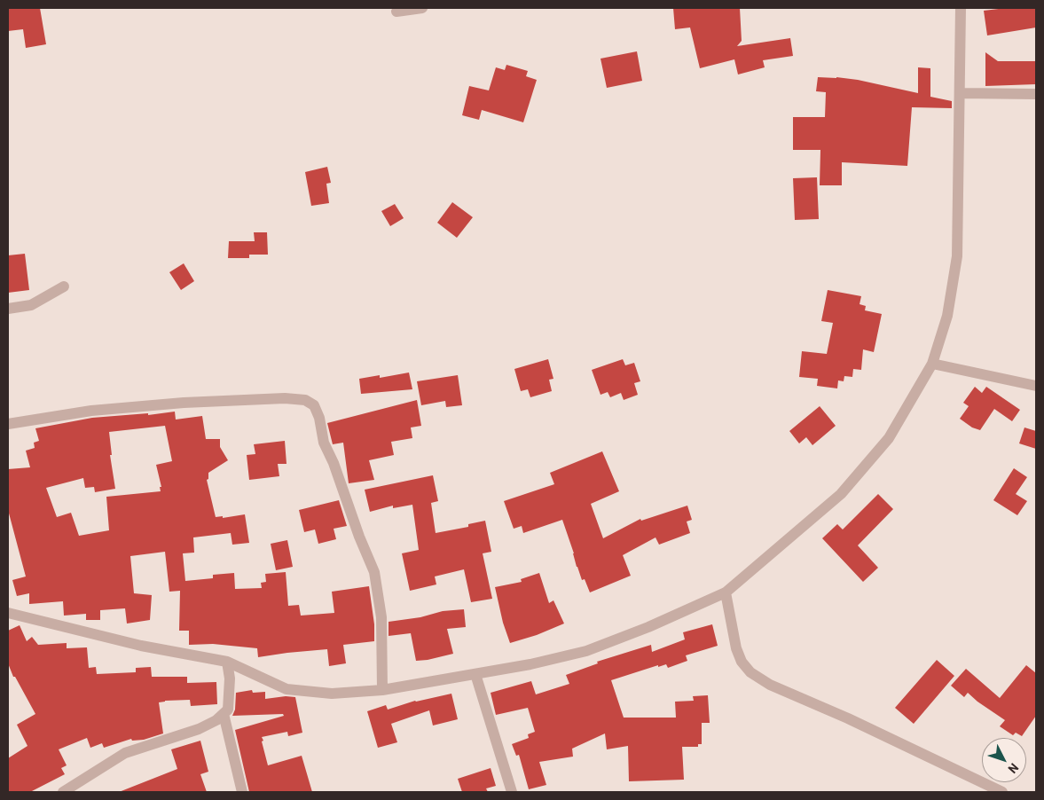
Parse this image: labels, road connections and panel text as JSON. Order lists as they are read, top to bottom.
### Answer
{
  "north": "bottom right"
}
